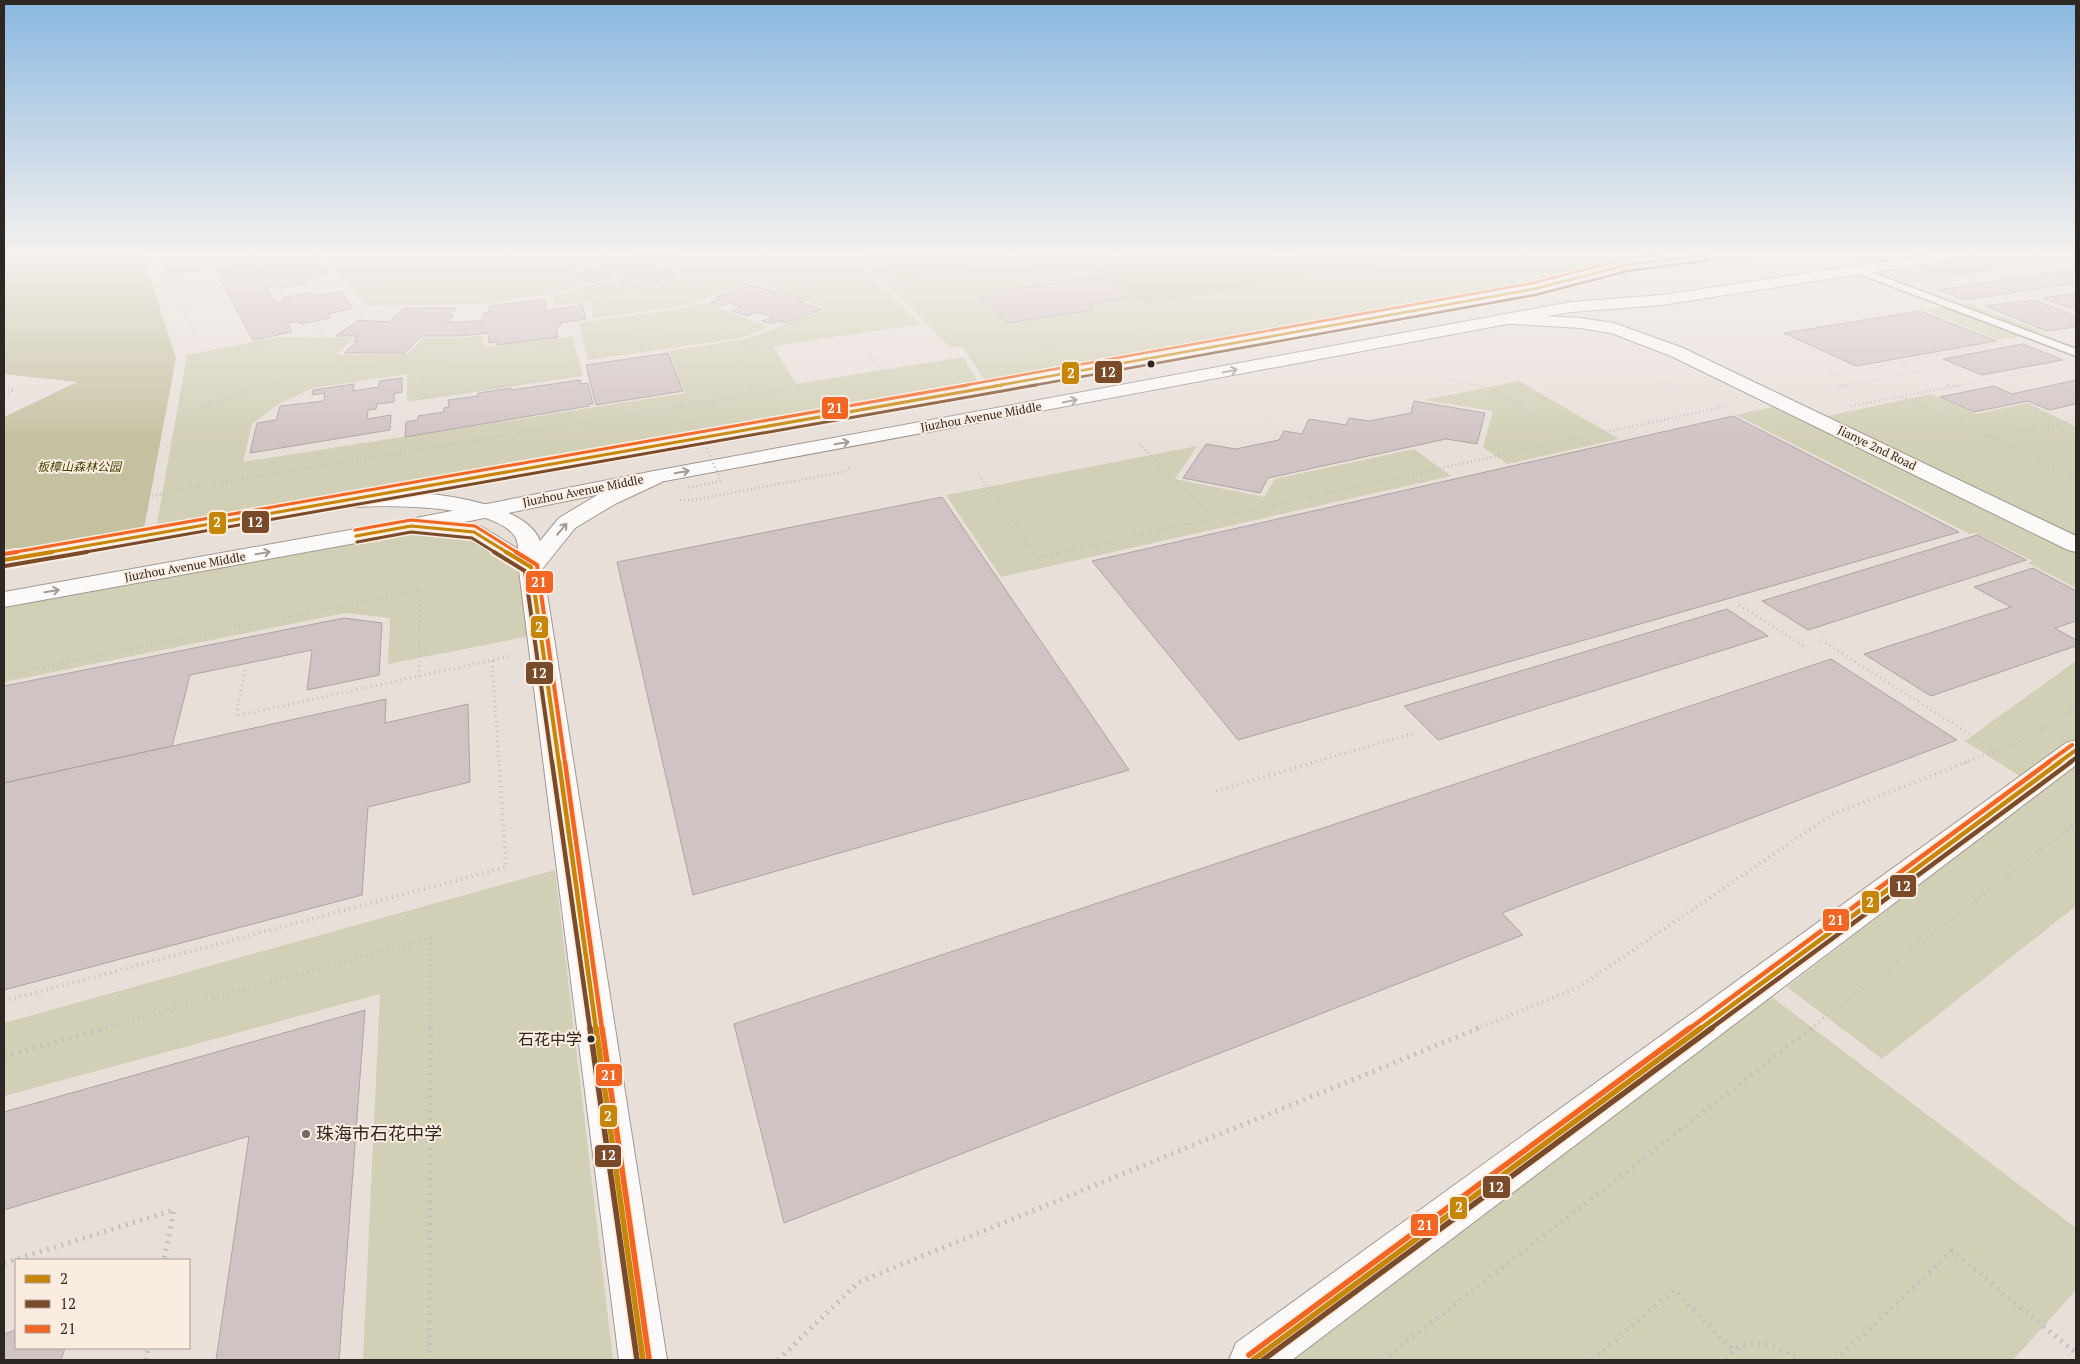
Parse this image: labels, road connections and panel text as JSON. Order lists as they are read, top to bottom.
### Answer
{
  "streets": {
    "main road": ["Jiuzhou Avenue Middle", "Jianye 2nd Road"]
  },
  "crossings": [
    ["Jiuzhou Avenue Middle", "Jianye 2nd Road"]
  ],
  "parks": ["板樟山森林公园"],
  "places": ["石花中学", "珠海市石花中学"],
  "lines": ["transit line 2", "transit line 12", "transit line 21"],
  "legend": ["2", "12", "21"]
}
